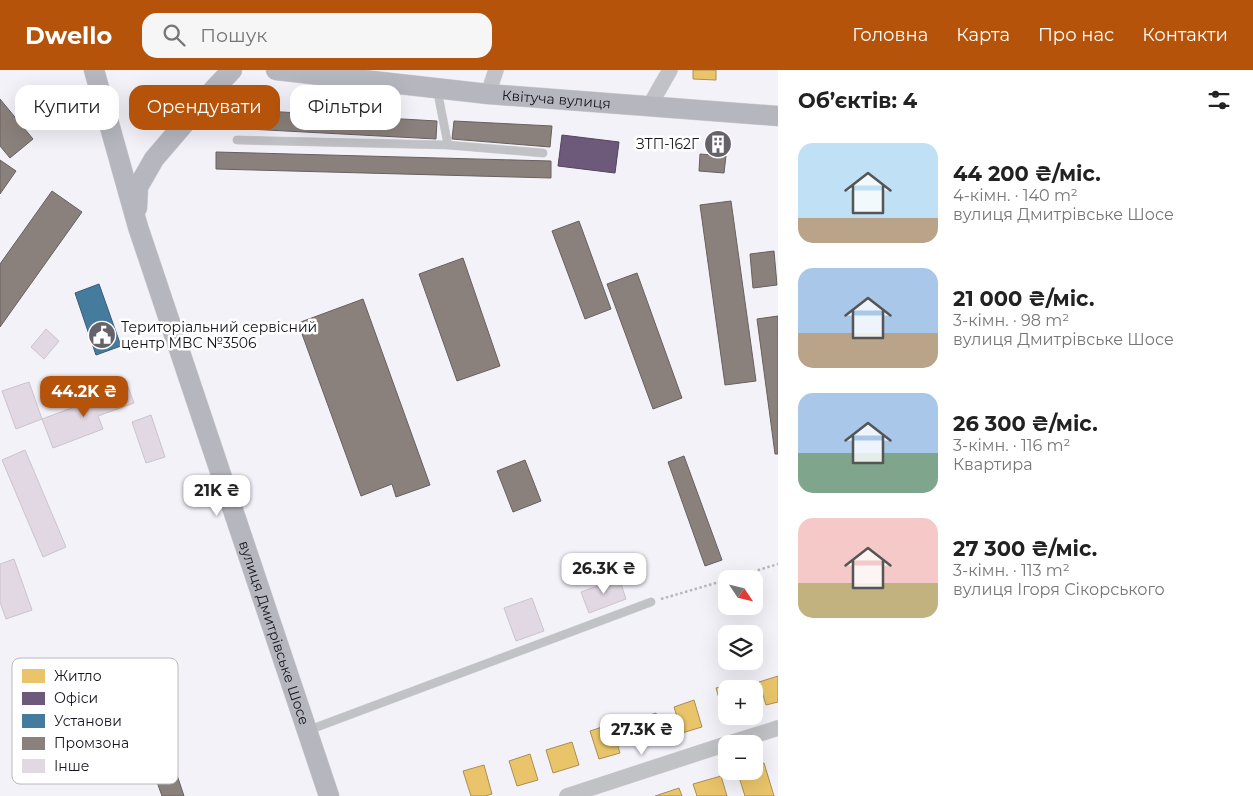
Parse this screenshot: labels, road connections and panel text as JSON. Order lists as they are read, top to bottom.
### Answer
{
  "streets": {
    "main road": ["Квітуча вулиця", "вулиця Дмитрівське Шосе"]
  },
  "places": {
    "building": ["ЗТП-162Г"],
    "public building": ["Територіальний сервісний центр МВС №3506"]
  },
  "legend": [
    "Житло",
    "Офіси",
    "Установи",
    "Промзона",
    "Інше"
  ],
  "north": "bottom right",
  "page": {
    "header": "Dwello",
    "search": "Пошук",
    "nav": [
      "Головна",
      "Карта",
      "Про нас",
      "Контакти"
    ],
    "heading": "Об’єктів: 4",
    "chip": ["Купити", "Орендувати", "Фільтри"],
    "list": [
      {
        "name": "44 200 ₴/міс.",
        "note": "4-кімн. · 140 m² · вулиця Дмитрівське Шосе"
      },
      {
        "name": "21 000 ₴/міс.",
        "note": "3-кімн. · 98 m² · вулиця Дмитрівське Шосе"
      },
      {
        "name": "26 300 ₴/міс.",
        "note": "3-кімн. · 116 m² · Квартира"
      },
      {
        "name": "27 300 ₴/міс.",
        "note": "3-кімн. · 113 m² · вулиця Ігоря Сікорського"
      }
    ],
    "price": [
      "44.2K ₴",
      "21K ₴",
      "26.3K ₴",
      "27.3K ₴"
    ],
    "map_buttons": ["+", "−"]
  }
}
